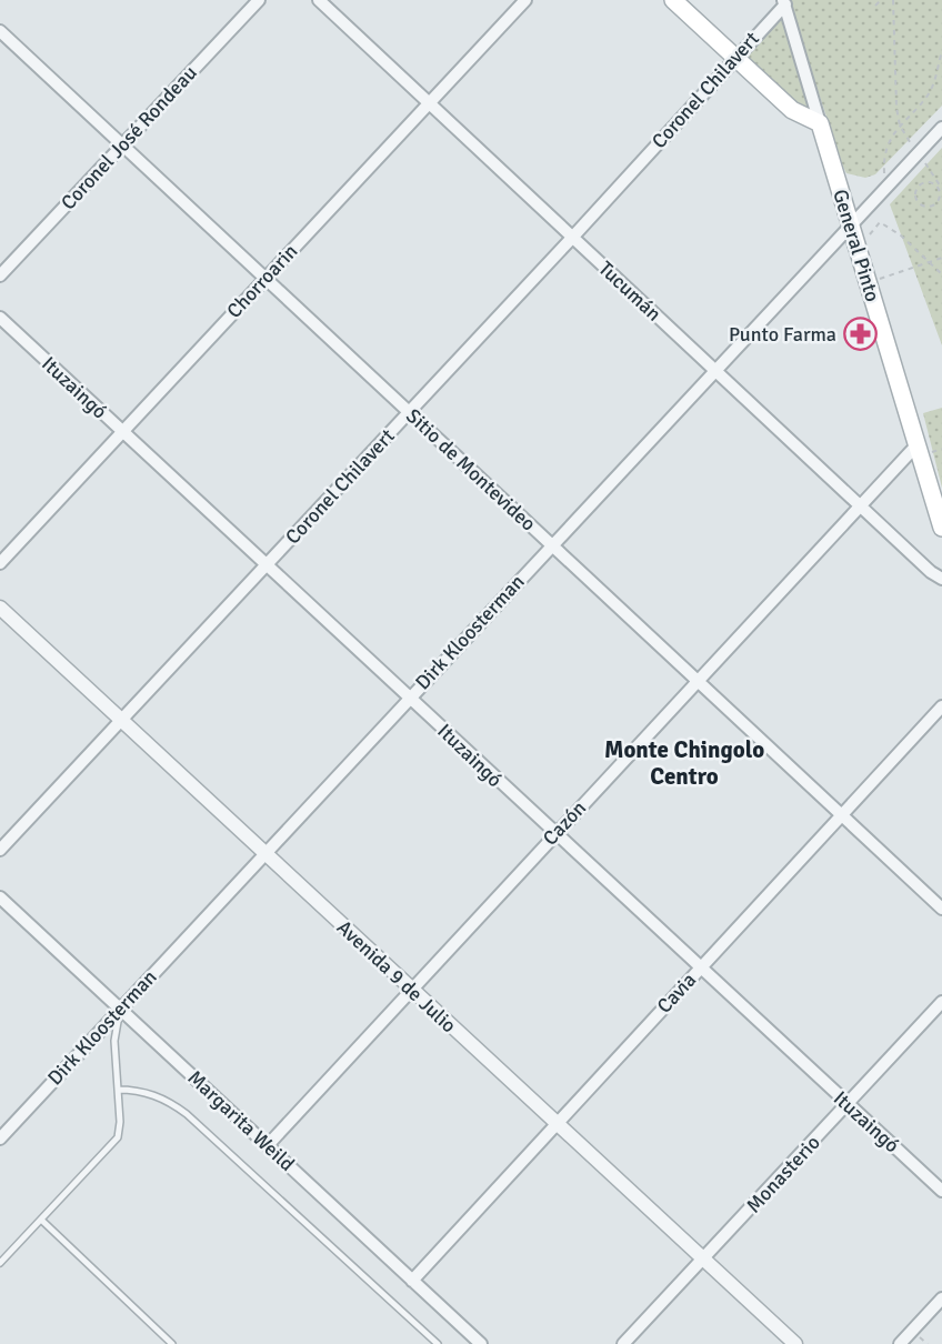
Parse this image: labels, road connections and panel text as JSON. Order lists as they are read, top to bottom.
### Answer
{
  "streets": {
    "main road": ["General Pinto"],
    "street": [
      "Coronel Chilavert",
      "Coronel José Rondeau",
      "Chorroarin",
      "Tucumán",
      "Ituzaingó",
      "Sitio de Montevideo",
      "Dirk Kloosterman",
      "Cazón",
      "Avenida 9 de Julio",
      "Cavia",
      "Margarita Weild",
      "Monasterio"
    ]
  },
  "crossings": [
    ["Coronel Chilavert", "General Pinto"],
    ["Coronel Chilavert", "Tucumán"],
    ["Coronel Chilavert", "Ituzaingó"],
    ["Coronel Chilavert", "Sitio de Montevideo"],
    ["Coronel Chilavert", "Avenida 9 de Julio"],
    ["Coronel José Rondeau", "Sitio de Montevideo"],
    ["General Pinto", "Dirk Kloosterman"],
    ["General Pinto", "Cazón"],
    ["Chorroarin", "Tucumán"],
    ["Chorroarin", "Ituzaingó"],
    ["Chorroarin", "Sitio de Montevideo"],
    ["Tucumán", "Dirk Kloosterman"],
    ["Tucumán", "Cazón"],
    ["Ituzaingó", "Dirk Kloosterman"],
    ["Ituzaingó", "Cazón"],
    ["Ituzaingó", "Cavia"],
    ["Ituzaingó", "Monasterio"],
    ["Sitio de Montevideo", "Dirk Kloosterman"],
    ["Sitio de Montevideo", "Cazón"],
    ["Sitio de Montevideo", "Cavia"],
    ["Dirk Kloosterman", "Avenida 9 de Julio"],
    ["Dirk Kloosterman", "Margarita Weild"],
    ["Cazón", "Avenida 9 de Julio"],
    ["Cazón", "Margarita Weild"],
    ["Avenida 9 de Julio", "Cavia"],
    ["Avenida 9 de Julio", "Monasterio"],
    ["Cavia", "Margarita Weild"]
  ],
  "districts": ["Monte Chingolo Centro"],
  "places": {
    "pharmacy": ["Punto Farma"]
  }
}
